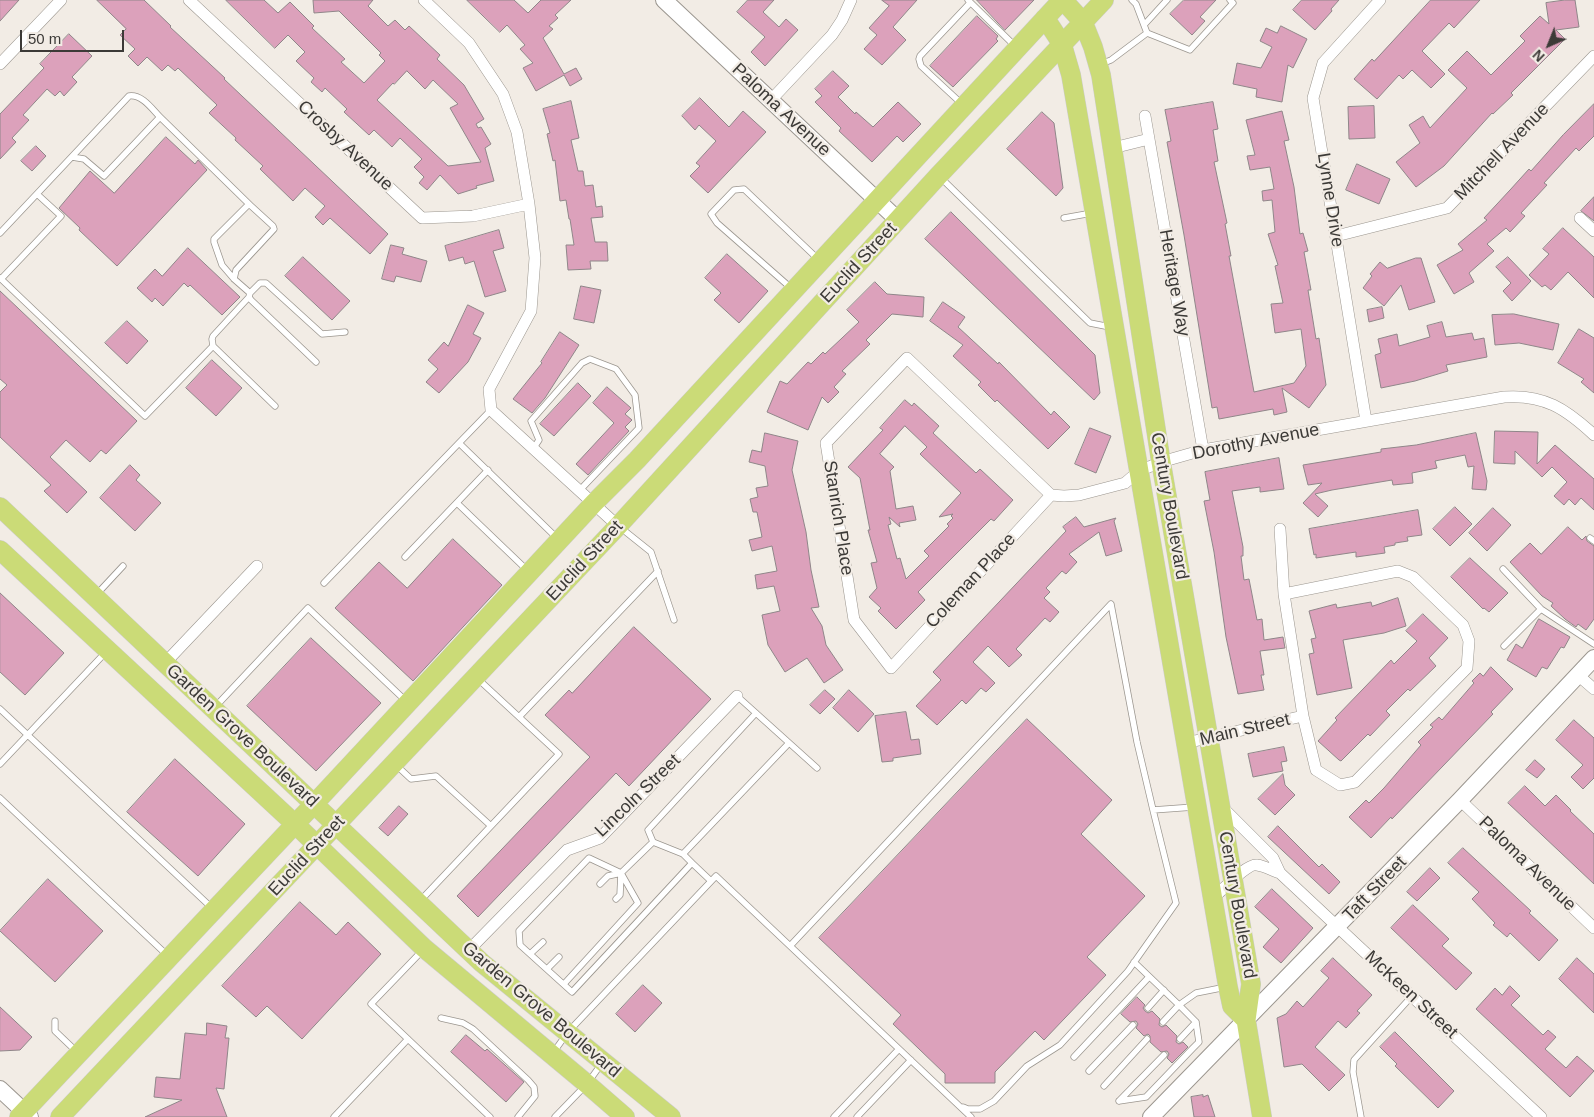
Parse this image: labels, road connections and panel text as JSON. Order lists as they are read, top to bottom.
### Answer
{
  "streets": {
    "main road": ["Euclid Street", "Century Boulevard", "Garden Grove Boulevard"],
    "street": [
      "Paloma Avenue",
      "Crosby Avenue",
      "Mitchell Avenue",
      "Lynne Drive",
      "Heritage Way",
      "Dorothy Avenue",
      "Stanrich Place",
      "Coleman Place",
      "Main Street",
      "Lincoln Street",
      "Taft Street",
      "McKeen Street"
    ]
  },
  "crossings": [
    ["Paloma Avenue", "Euclid Street"],
    ["Paloma Avenue", "Taft Street"],
    ["Mitchell Avenue", "Lynne Drive"],
    ["Lynne Drive", "Dorothy Avenue"],
    ["Euclid Street", "Century Boulevard"],
    ["Euclid Street", "Garden Grove Boulevard"],
    ["Heritage Way", "Dorothy Avenue"],
    ["Dorothy Avenue", "Century Boulevard"],
    ["Dorothy Avenue", "Stanrich Place"],
    ["Dorothy Avenue", "Coleman Place"],
    ["Century Boulevard", "Main Street"],
    ["Century Boulevard", "Taft Street"],
    ["Century Boulevard", "McKeen Street"],
    ["Stanrich Place", "Coleman Place"],
    ["Garden Grove Boulevard", "Lincoln Street"],
    ["Taft Street", "McKeen Street"]
  ],
  "scale_bar": "50 m",
  "north": "bottom left"
}
